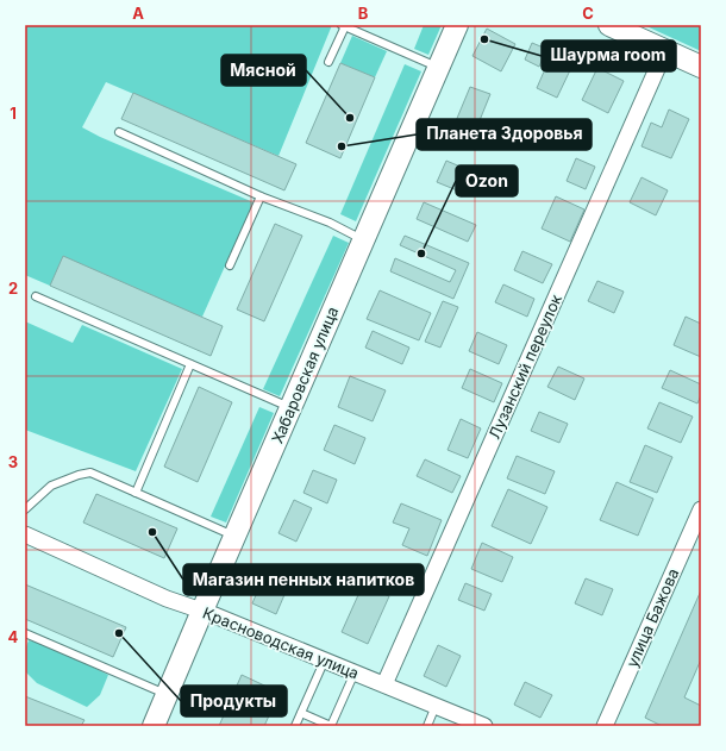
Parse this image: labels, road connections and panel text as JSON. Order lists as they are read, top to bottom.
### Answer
{
  "streets": {
    "street": [
      "Лузанский переулок",
      "Хабаровская улица",
      "улица Бажова",
      "Красноводская улица"
    ]
  },
  "crossings": [
    ["Лузанский переулок", "Красноводская улица"],
    ["Хабаровская улица", "Красноводская улица"]
  ],
  "places": [
    "Шаурма room",
    "Мясной",
    "Планета Здоровья",
    "Ozon",
    "Магазин пенных напитков",
    "Продукты"
  ],
  "grid": {
    "columns": ["A", "B", "C"],
    "rows": [
      "1",
      "2",
      "3",
      "4"
    ]
  }
}
